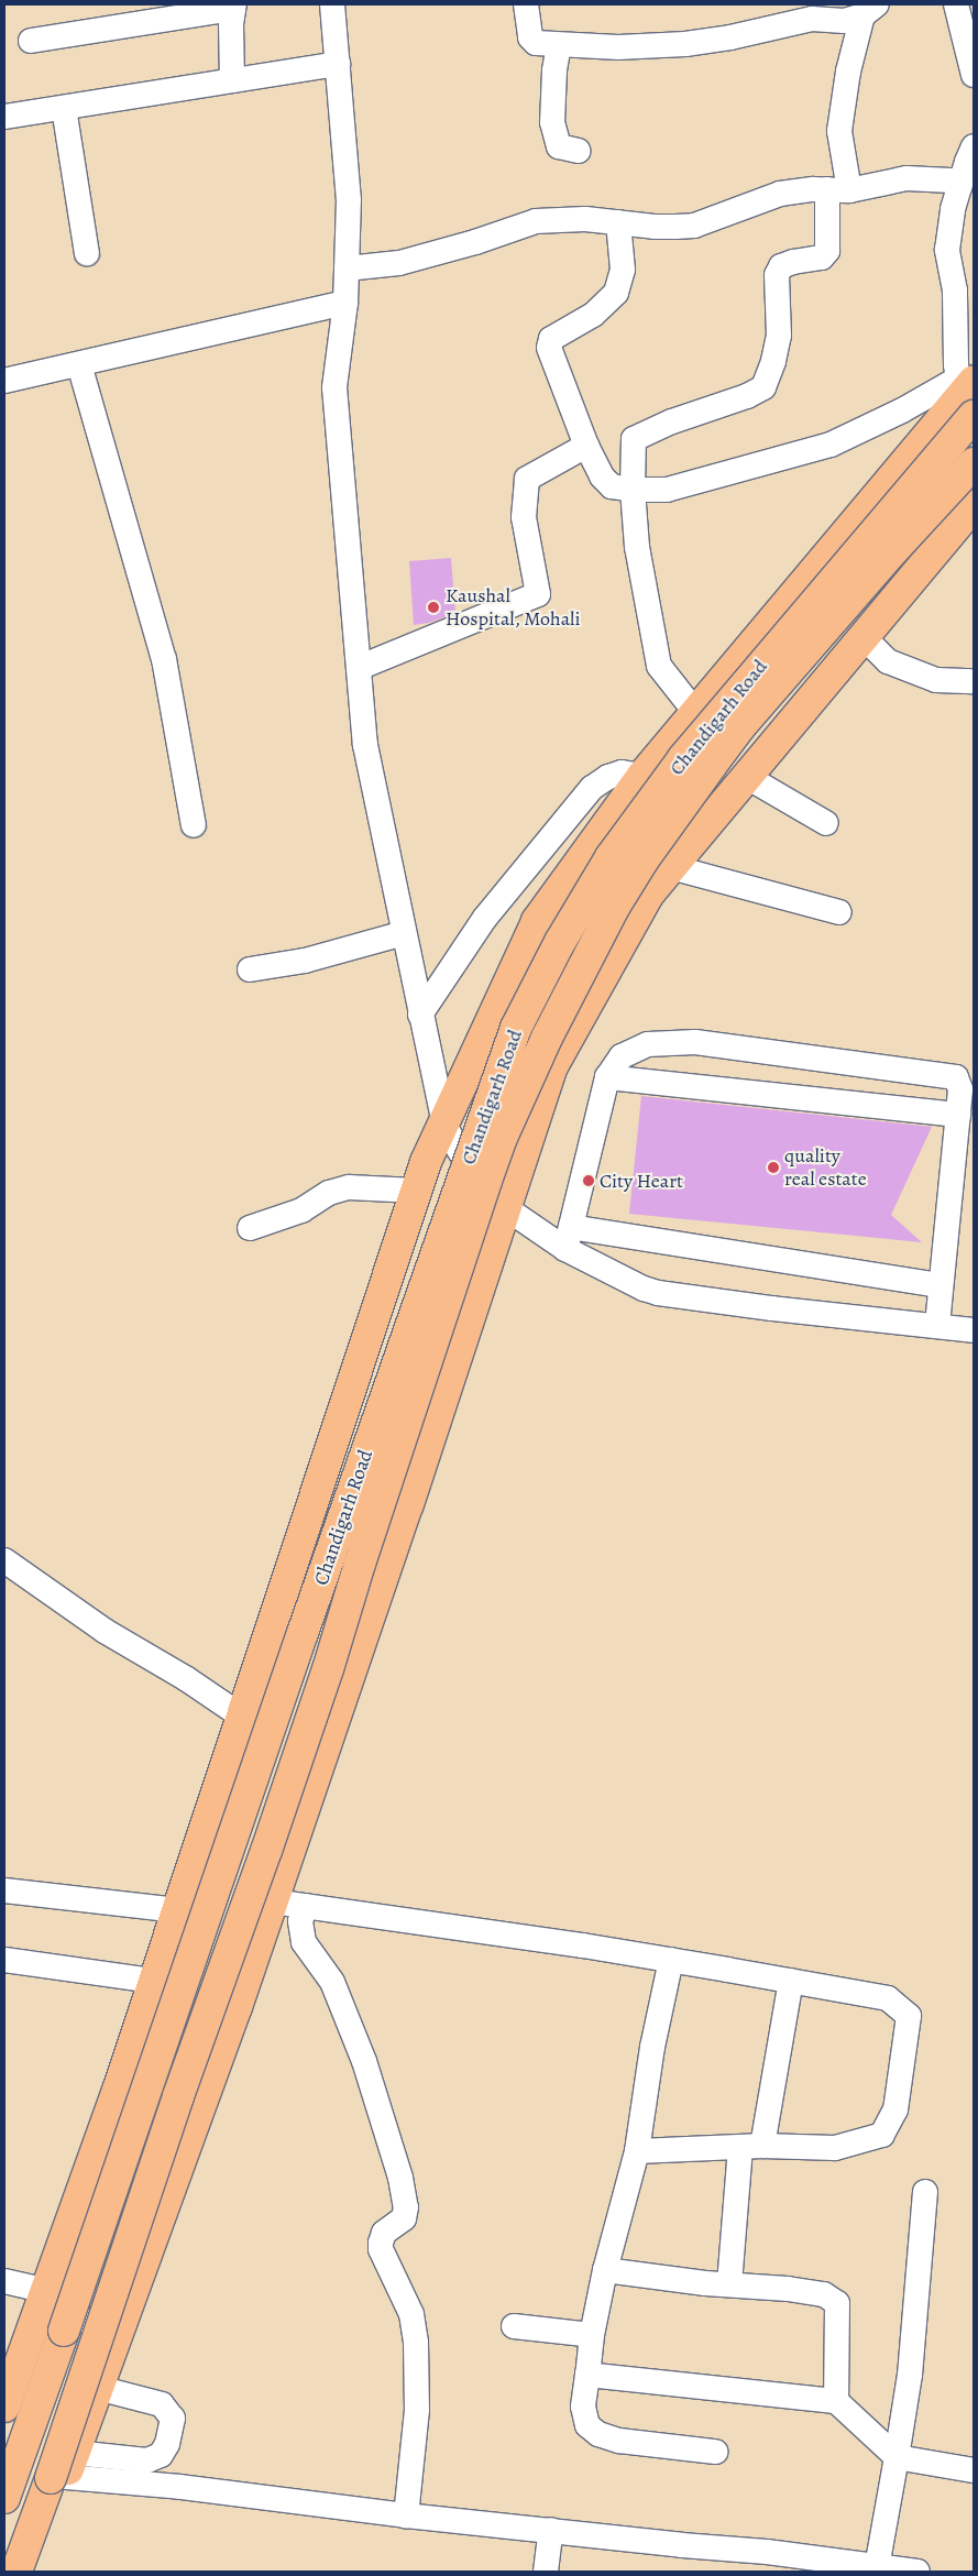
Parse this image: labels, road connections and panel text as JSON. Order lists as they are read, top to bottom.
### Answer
{
  "streets": {
    "main road": ["Chandigarh Road"]
  },
  "places": ["Kaushal Hospital, Mohali", "quality real estate", "City Heart"]
}
